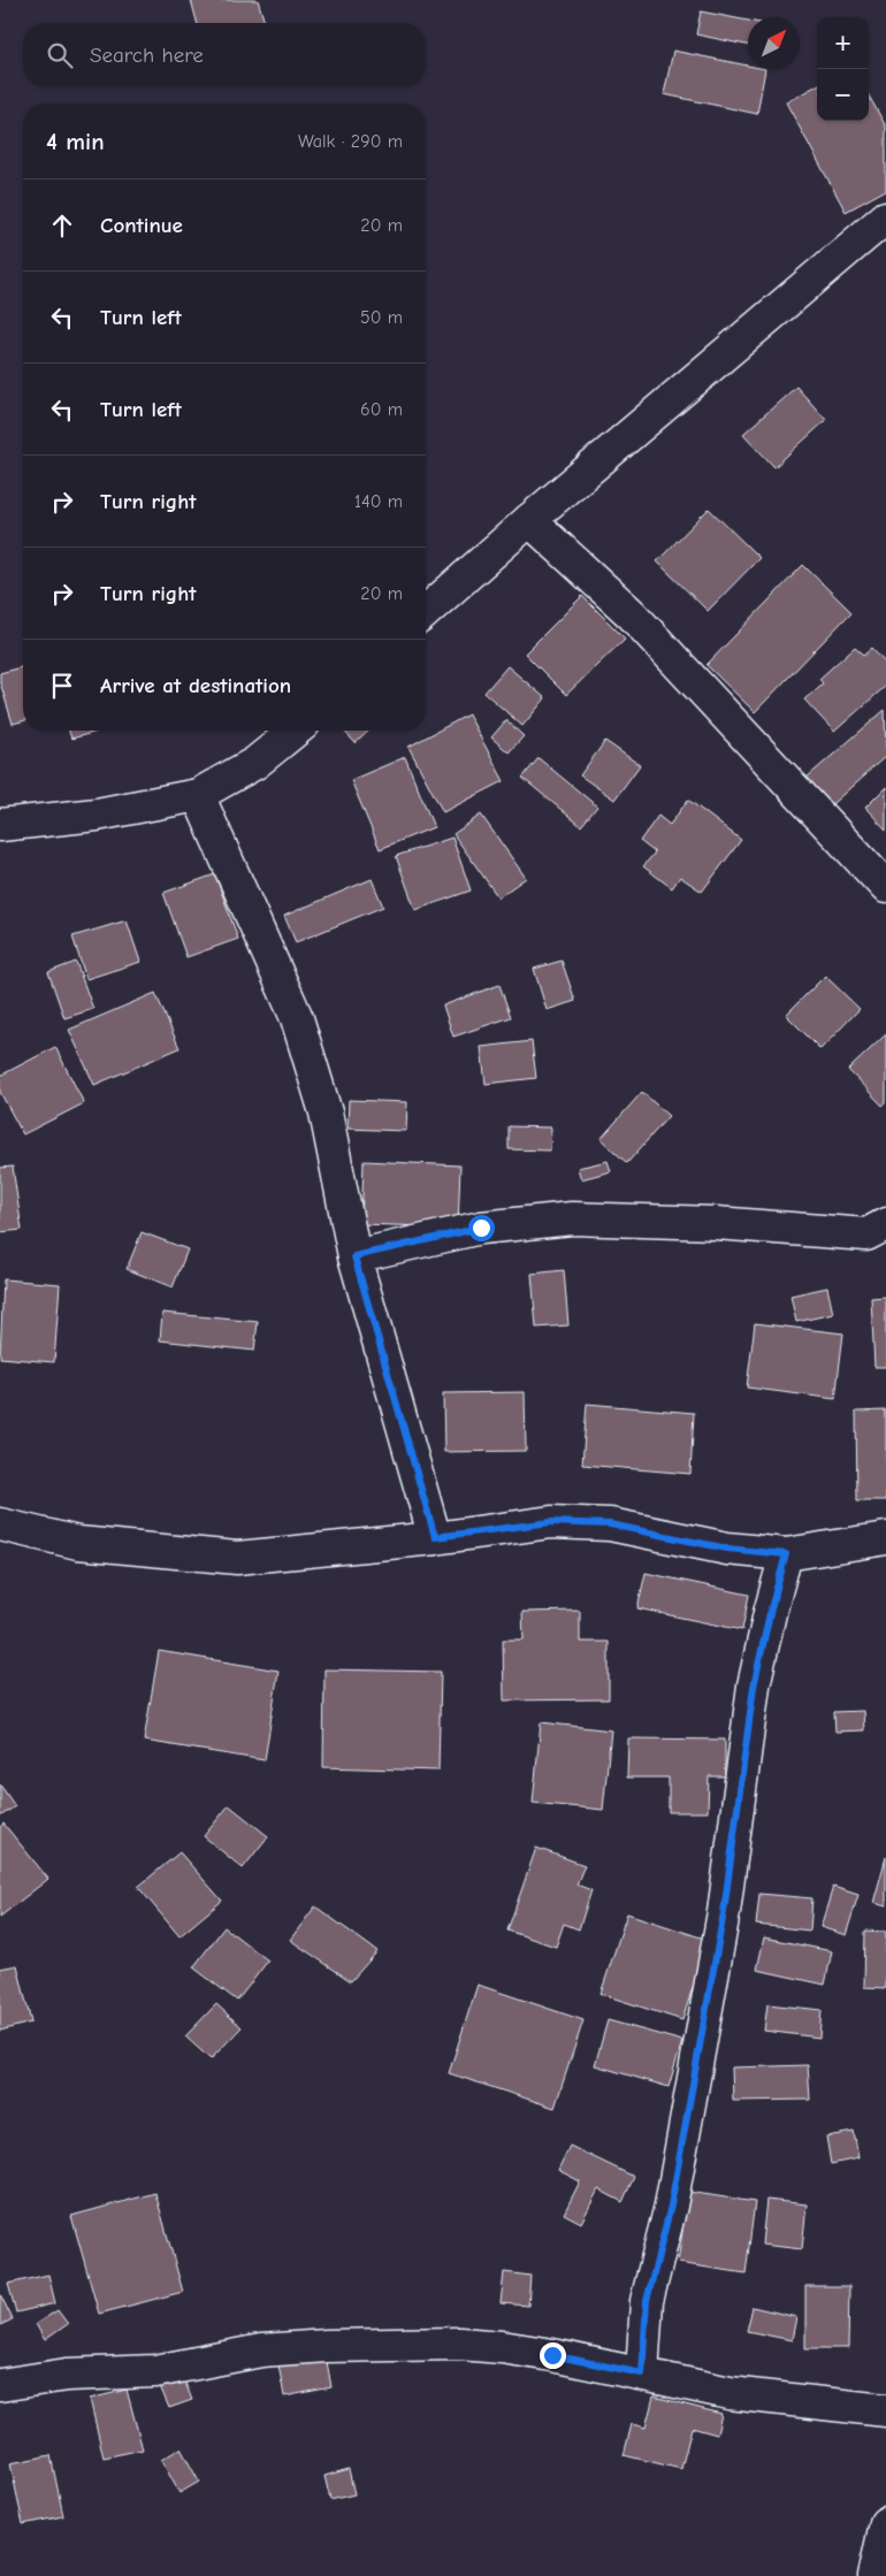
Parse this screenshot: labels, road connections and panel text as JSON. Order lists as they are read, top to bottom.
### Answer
{
  "north": "top right",
  "page": {
    "map_buttons": ["+", "−"],
    "search": "Search here",
    "heading": ["4 min", "Walk · 290 m"],
    "list": [
      ["Continue", "20 m"],
      ["Turn left", "50 m"],
      ["Turn left", "60 m"],
      ["Turn right", "140 m"],
      ["Turn right", "20 m"],
      "Arrive at destination"
    ]
  }
}
